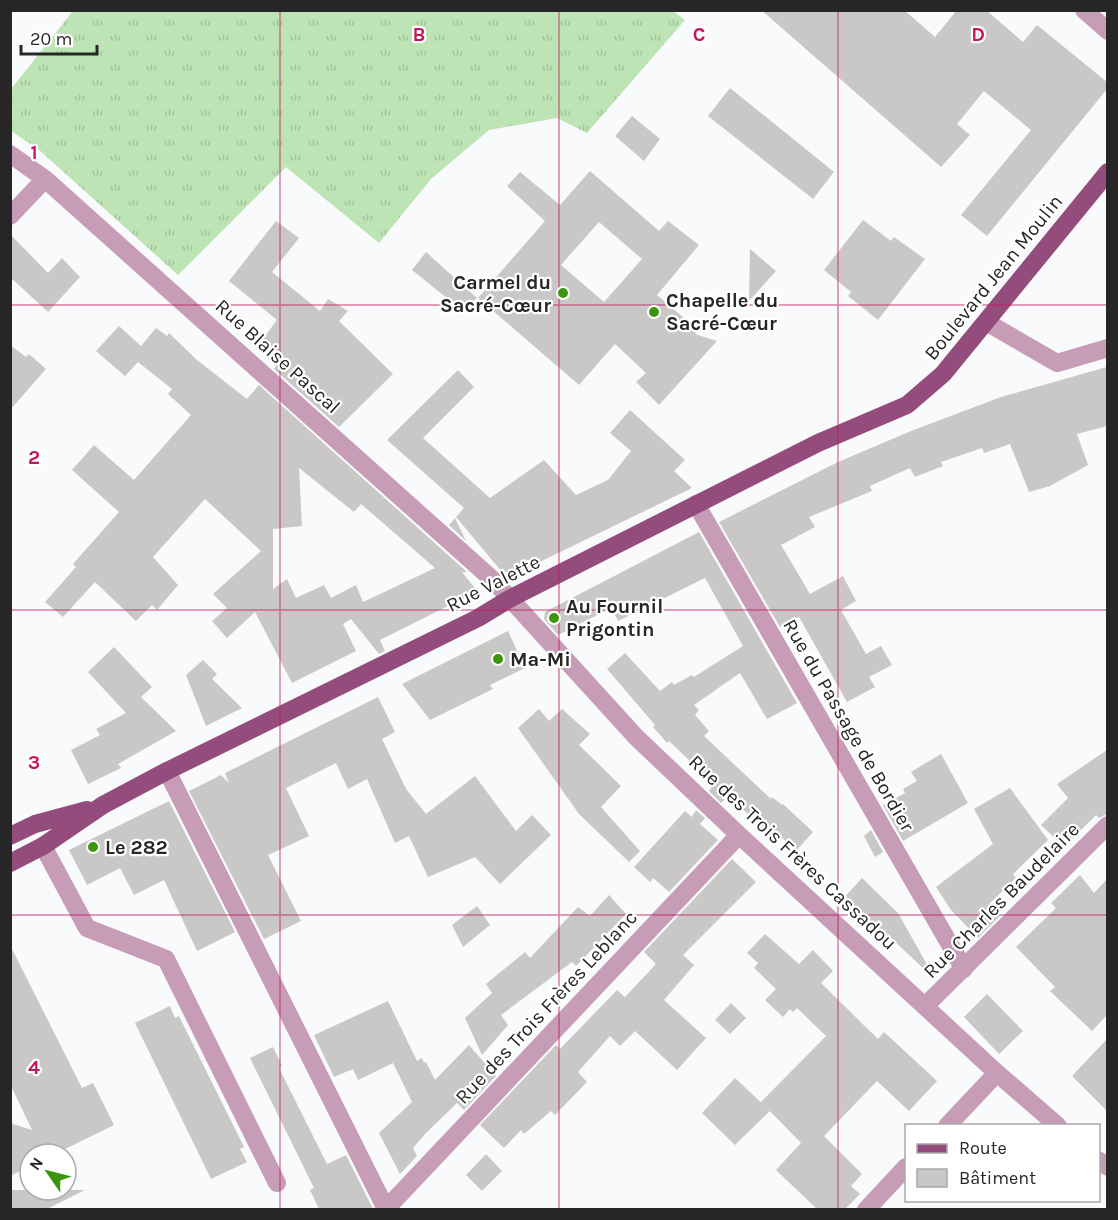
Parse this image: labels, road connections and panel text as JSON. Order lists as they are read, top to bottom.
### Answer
{
  "streets": {
    "main road": ["Boulevard Jean Moulin", "Rue Valette"],
    "street": [
      "Rue Blaise Pascal",
      "Rue du Passage de Bordier",
      "Rue des Trois Frères Cassadou",
      "Rue Charles Baudelaire",
      "Rue des Trois Frères Leblanc"
    ]
  },
  "crossings": [
    ["Boulevard Jean Moulin", "Rue Valette"],
    ["Rue Blaise Pascal", "Rue Valette"],
    ["Rue Blaise Pascal", "Rue des Trois Frères Cassadou"],
    ["Rue Valette", "Rue du Passage de Bordier"],
    ["Rue Valette", "Rue des Trois Frères Cassadou"],
    ["Rue Valette", "Rue des Trois Frères Leblanc"],
    ["Rue du Passage de Bordier", "Rue Charles Baudelaire"],
    ["Rue des Trois Frères Cassadou", "Rue Charles Baudelaire"],
    ["Rue des Trois Frères Cassadou", "Rue des Trois Frères Leblanc"]
  ],
  "places": [
    "Carmel du Sacré-Cœur",
    "Chapelle du Sacré-Cœur",
    "Au Fournil Prigontin",
    "Ma-Mi",
    "Le 282"
  ],
  "legend": ["Route", "Bâtiment"],
  "scale_bar": "20 m",
  "north": "top left",
  "grid": {
    "columns": ["B", "C", "D"],
    "rows": [
      "1",
      "2",
      "3",
      "4"
    ]
  }
}
